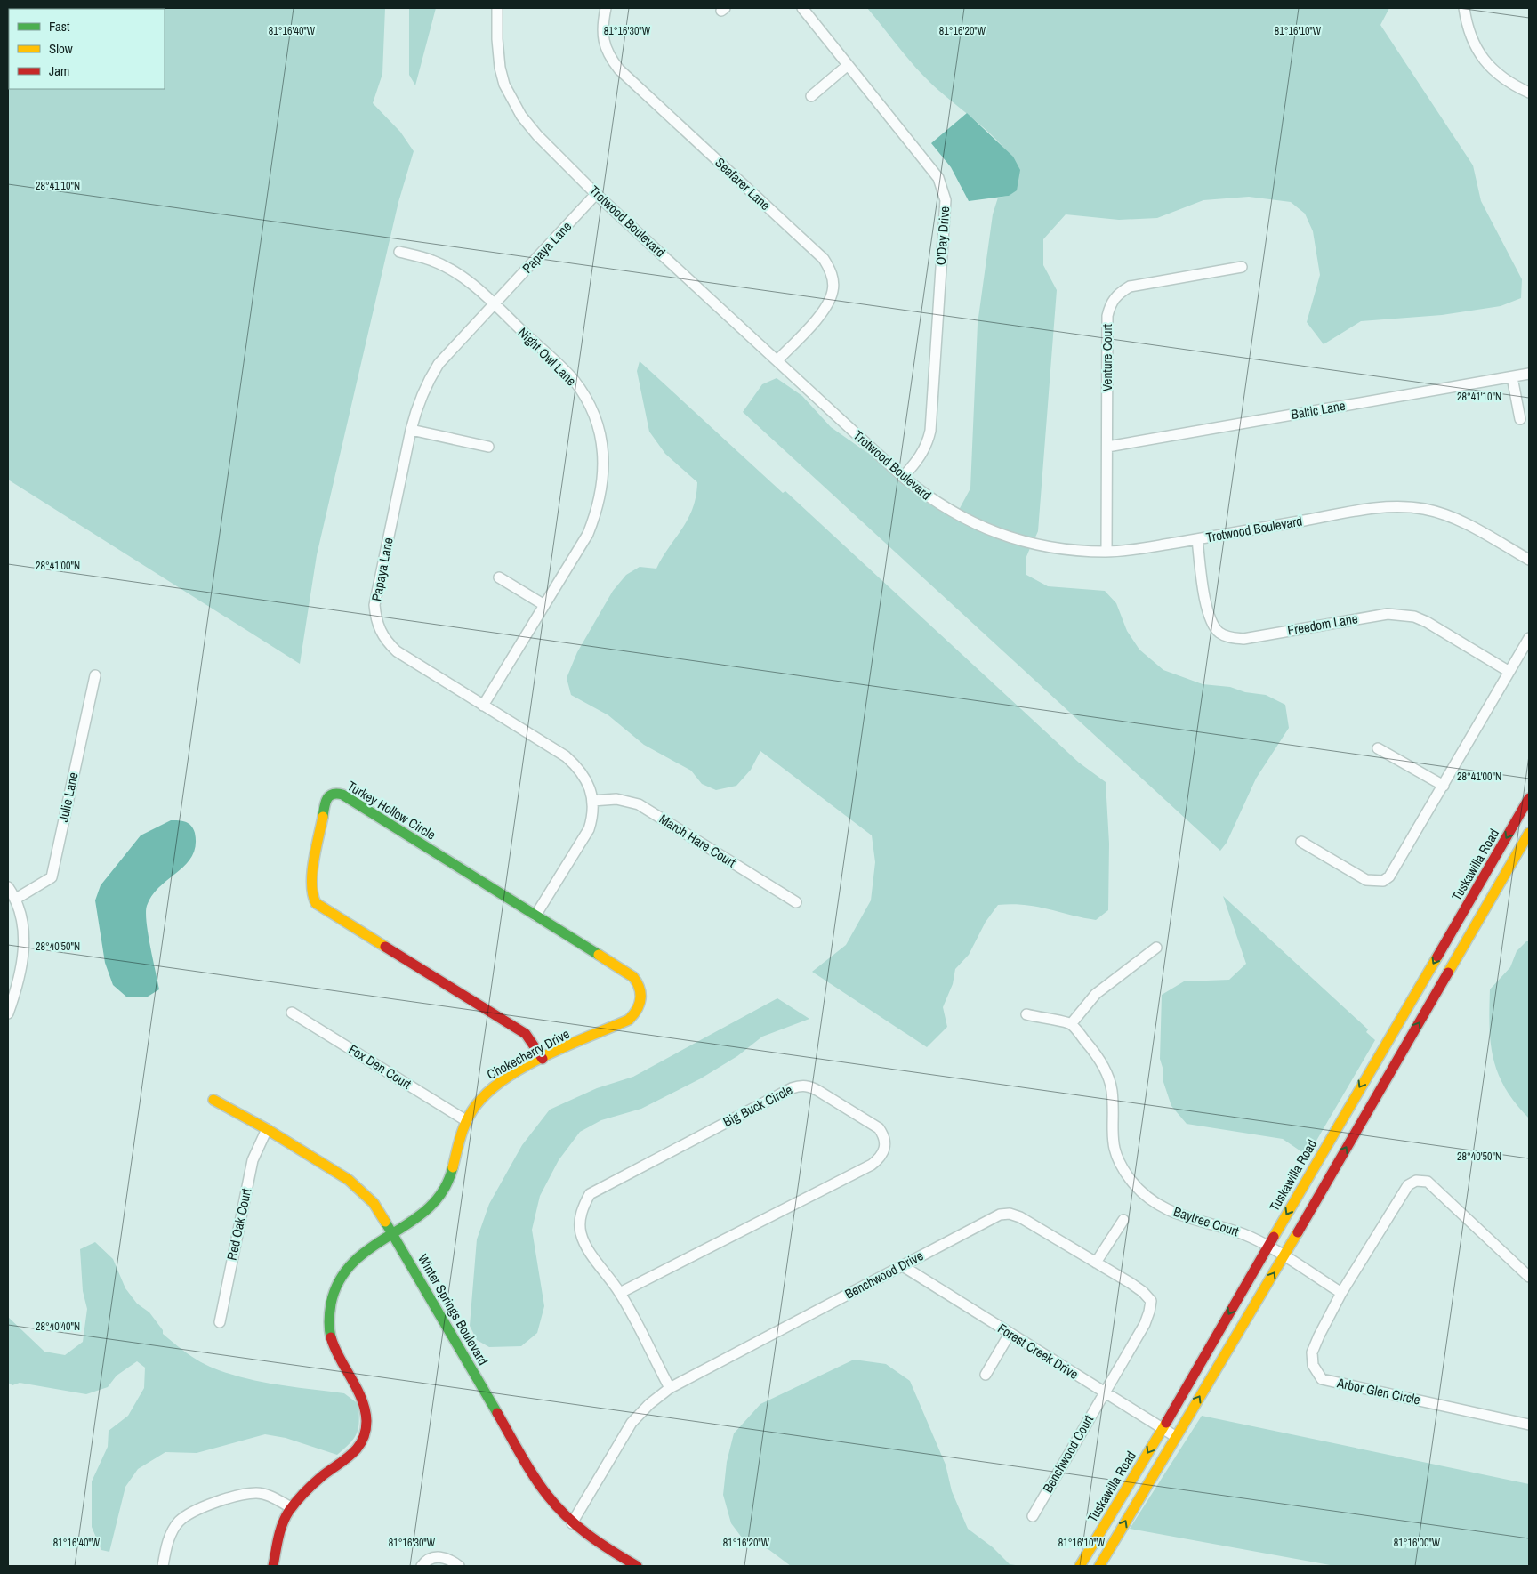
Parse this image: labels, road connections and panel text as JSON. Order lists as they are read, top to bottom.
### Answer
{
  "streets": {
    "street": [
      "Seafarer Lane",
      "Trotwood Boulevard",
      "O'Day Drive",
      "Papaya Lane",
      "Night Owl Lane",
      "Venture Court",
      "Baltic Lane",
      "Freedom Lane",
      "Julie Lane",
      "Turkey Hollow Circle",
      "March Hare Court",
      "Tuskawilla Road",
      "Chokecherry Drive",
      "Fox Den Court",
      "Big Buck Circle",
      "Baytree Court",
      "Red Oak Court",
      "Benchwood Drive",
      "Winter Springs Boulevard",
      "Forest Creek Drive",
      "Arbor Glen Circle",
      "Benchwood Court"
    ]
  },
  "crossings": [
    ["Seafarer Lane", "Trotwood Boulevard"],
    ["Trotwood Boulevard", "O'Day Drive"],
    ["Trotwood Boulevard", "Papaya Lane"],
    ["Trotwood Boulevard", "Venture Court"],
    ["Trotwood Boulevard", "Freedom Lane"],
    ["Papaya Lane", "Night Owl Lane"],
    ["Papaya Lane", "Turkey Hollow Circle"],
    ["Papaya Lane", "March Hare Court"],
    ["Venture Court", "Baltic Lane"],
    ["Turkey Hollow Circle", "Chokecherry Drive"],
    ["Tuskawilla Road", "Baytree Court"],
    ["Tuskawilla Road", "Forest Creek Drive"],
    ["Chokecherry Drive", "Fox Den Court"],
    ["Chokecherry Drive", "Winter Springs Boulevard"],
    ["Big Buck Circle", "Benchwood Drive"],
    ["Red Oak Court", "Winter Springs Boulevard"],
    ["Benchwood Drive", "Winter Springs Boulevard"],
    ["Benchwood Drive", "Forest Creek Drive"],
    ["Benchwood Drive", "Benchwood Court"],
    ["Forest Creek Drive", "Benchwood Court"]
  ],
  "legend": ["Fast", "Slow", "Jam"],
  "coordinates": [
    "81°16'40\"W",
    "81°16'30\"W",
    "81°16'20\"W",
    "81°16'10\"W",
    "28°41'10\"N",
    "28°41'00\"N",
    "28°40'50\"N",
    "28°40'40\"N",
    "81°16'00\"W"
  ]
}
